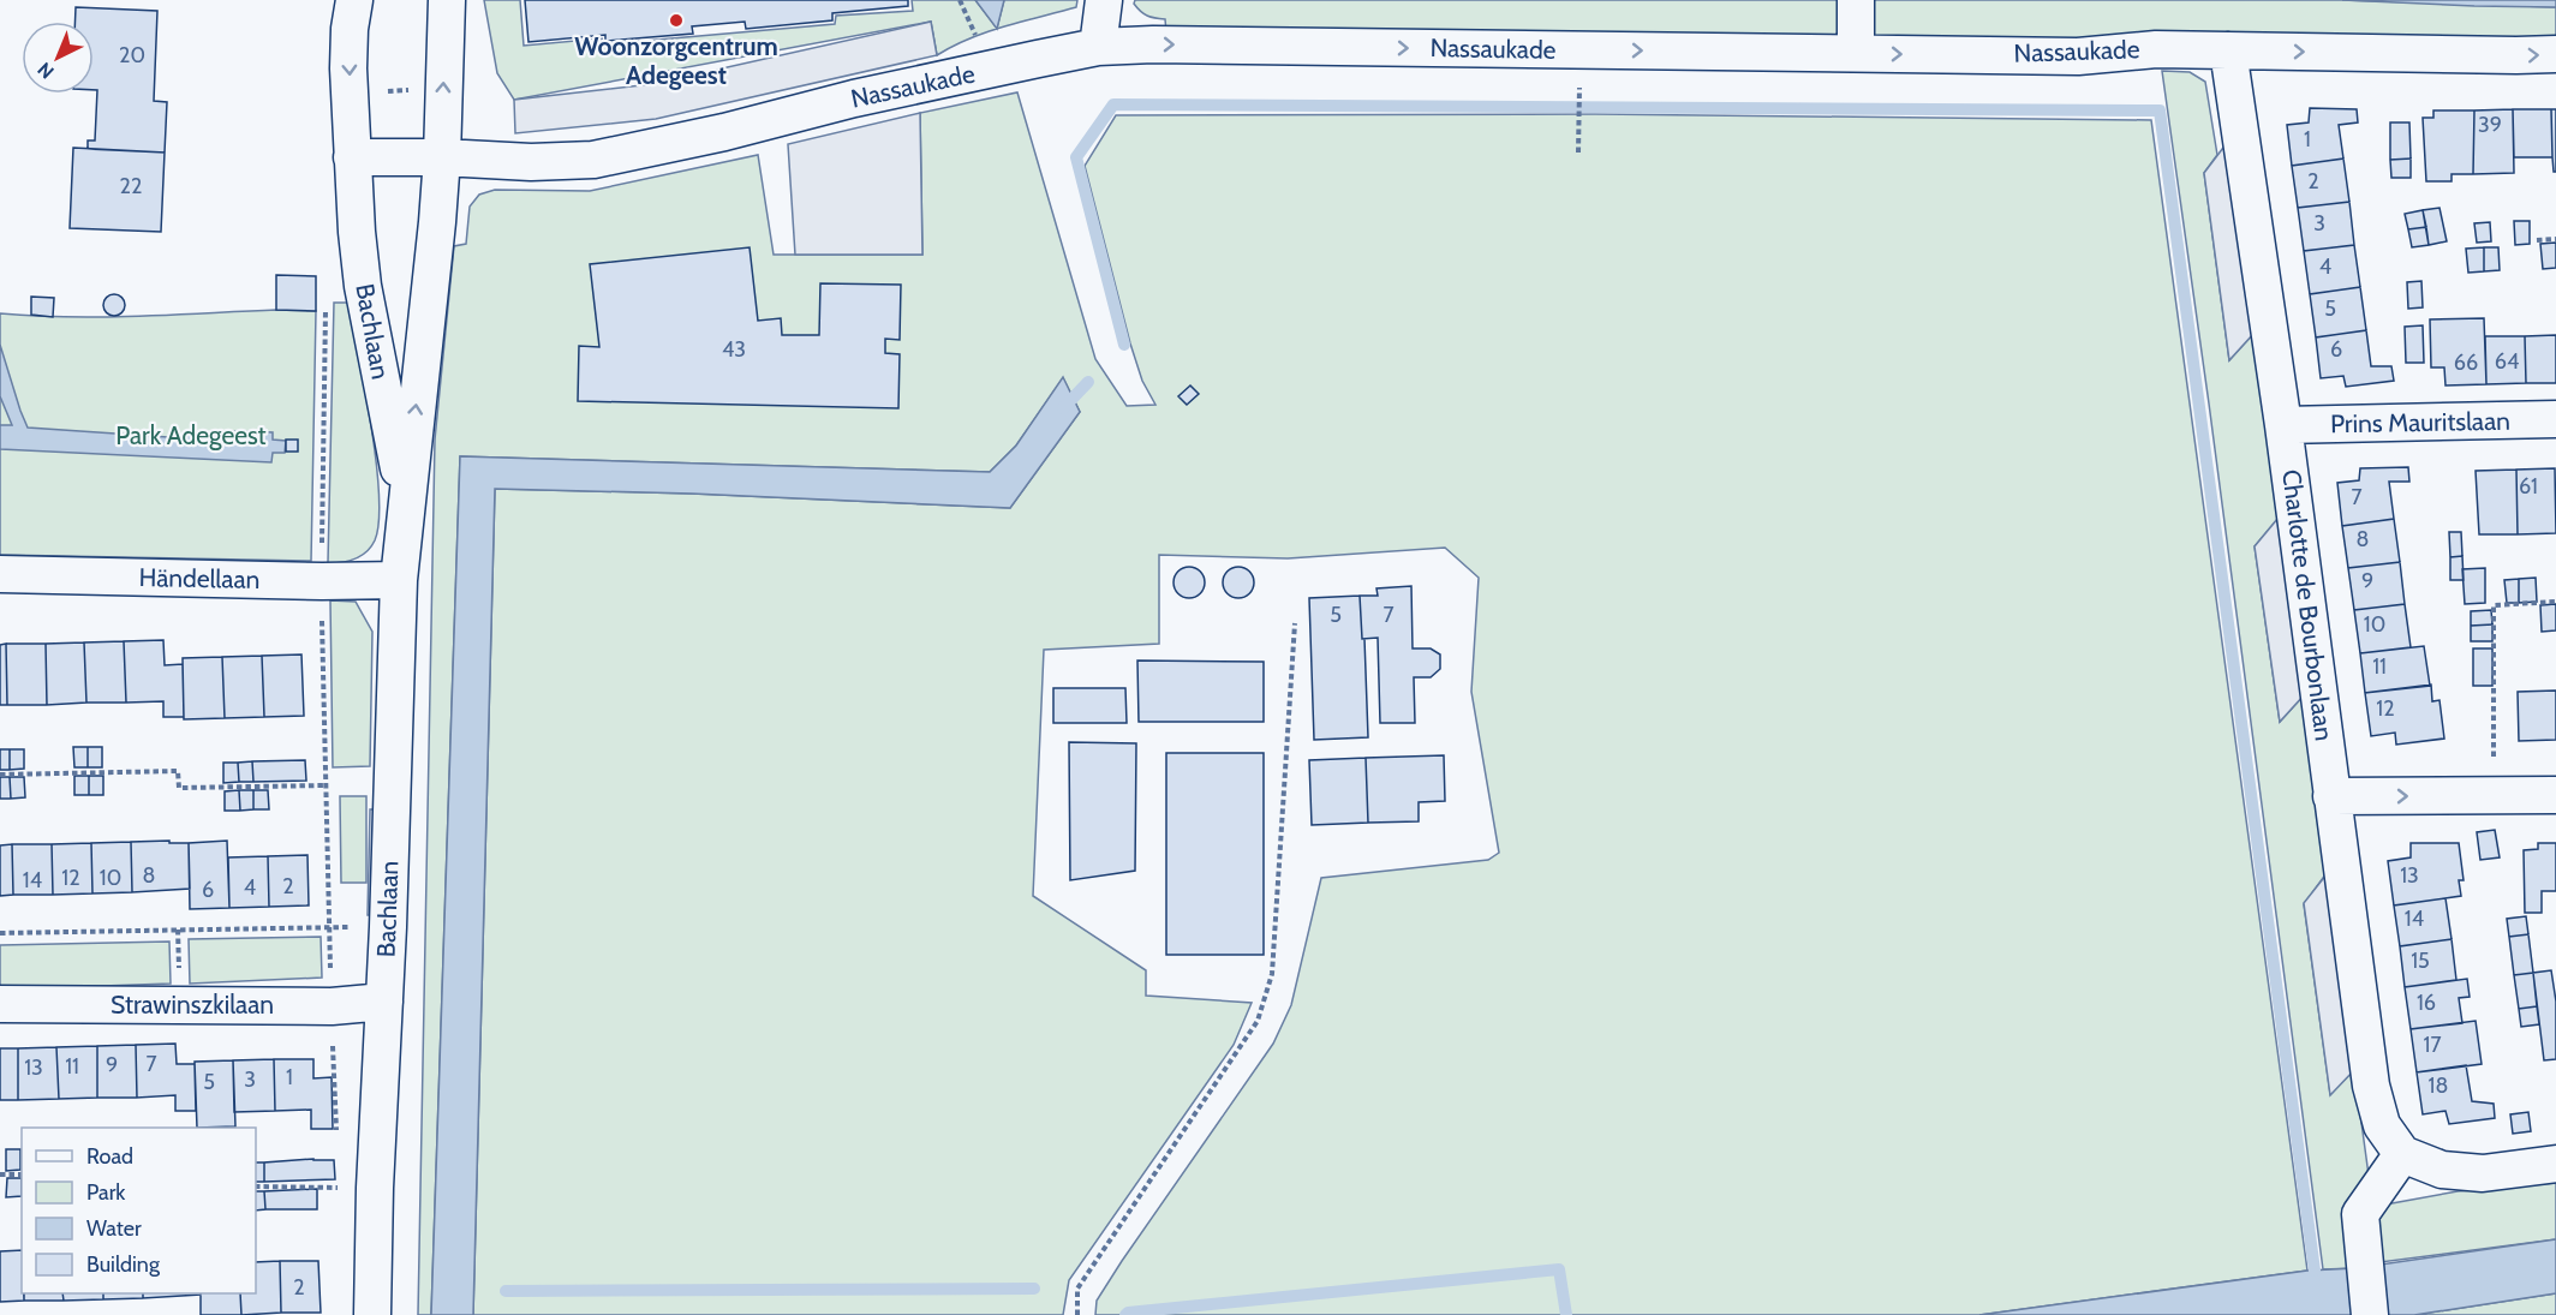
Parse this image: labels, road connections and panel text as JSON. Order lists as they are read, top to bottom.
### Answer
{
  "streets": {
    "street": [
      "Nassaukade",
      "Bachlaan",
      "Prins Mauritslaan",
      "Händellaan",
      "Charlotte de Bourbonlaan",
      "Strawinszkilaan"
    ]
  },
  "crossings": [
    ["Nassaukade", "Bachlaan"],
    ["Nassaukade", "Charlotte de Bourbonlaan"],
    ["Bachlaan", "Händellaan"],
    ["Bachlaan", "Strawinszkilaan"],
    ["Prins Mauritslaan", "Charlotte de Bourbonlaan"]
  ],
  "one_way": ["Nassaukade"],
  "parks": ["Park Adegeest"],
  "places": ["Woonzorgcentrum Adegeest"],
  "house_numbers": [
    "20",
    "39",
    "1",
    "2",
    "22",
    "3",
    "4",
    "5",
    "43",
    "6",
    "64",
    "66",
    "61",
    "7",
    "8",
    "9",
    "5",
    "7",
    "10",
    "11",
    "12",
    "8",
    "13",
    "12",
    "10",
    "14",
    "2",
    "4",
    "6",
    "14",
    "15",
    "16",
    "17",
    "7",
    "9",
    "11",
    "13",
    "1",
    "3",
    "5",
    "18",
    "2"
  ],
  "legend": [
    "Road",
    "Park",
    "Water",
    "Building"
  ],
  "north": "bottom left"
}
